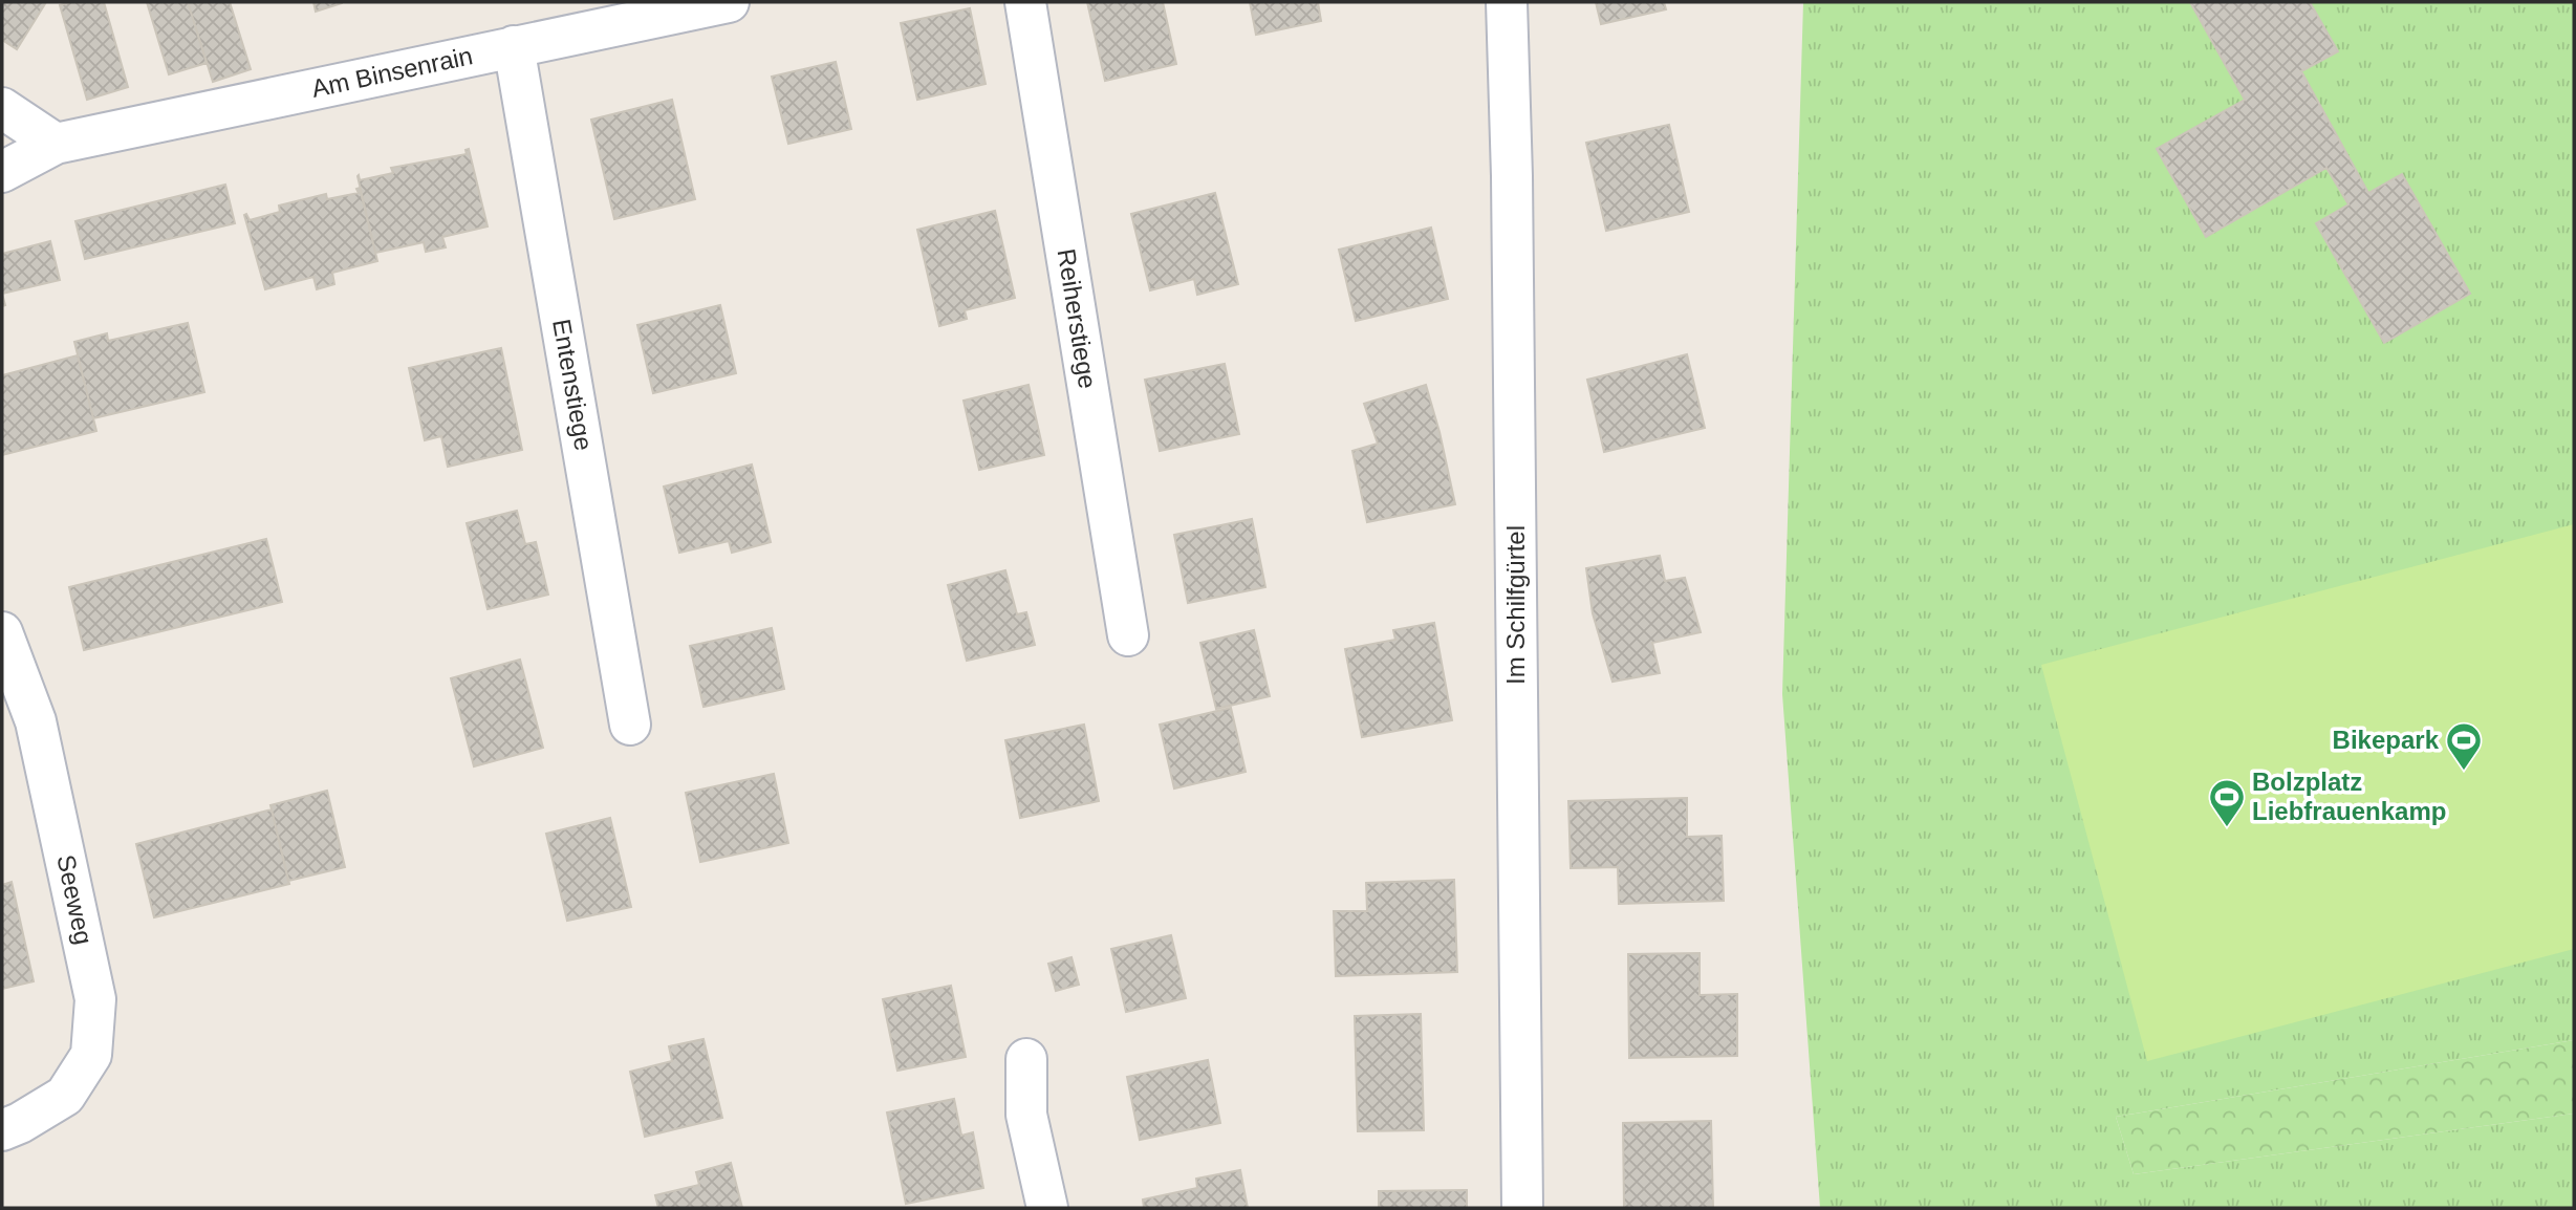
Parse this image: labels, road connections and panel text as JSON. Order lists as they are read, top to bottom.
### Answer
{
  "streets": {
    "street": [
      "Am Binsenrain",
      "Reiherstiege",
      "Entenstiege",
      "Im Schilfgürtel",
      "Seeweg"
    ]
  },
  "crossings": [
    ["Am Binsenrain", "Entenstiege"]
  ],
  "places": {
    "sports": ["Bikepark", "Bolzplatz Liebfrauenkamp"]
  }
}
